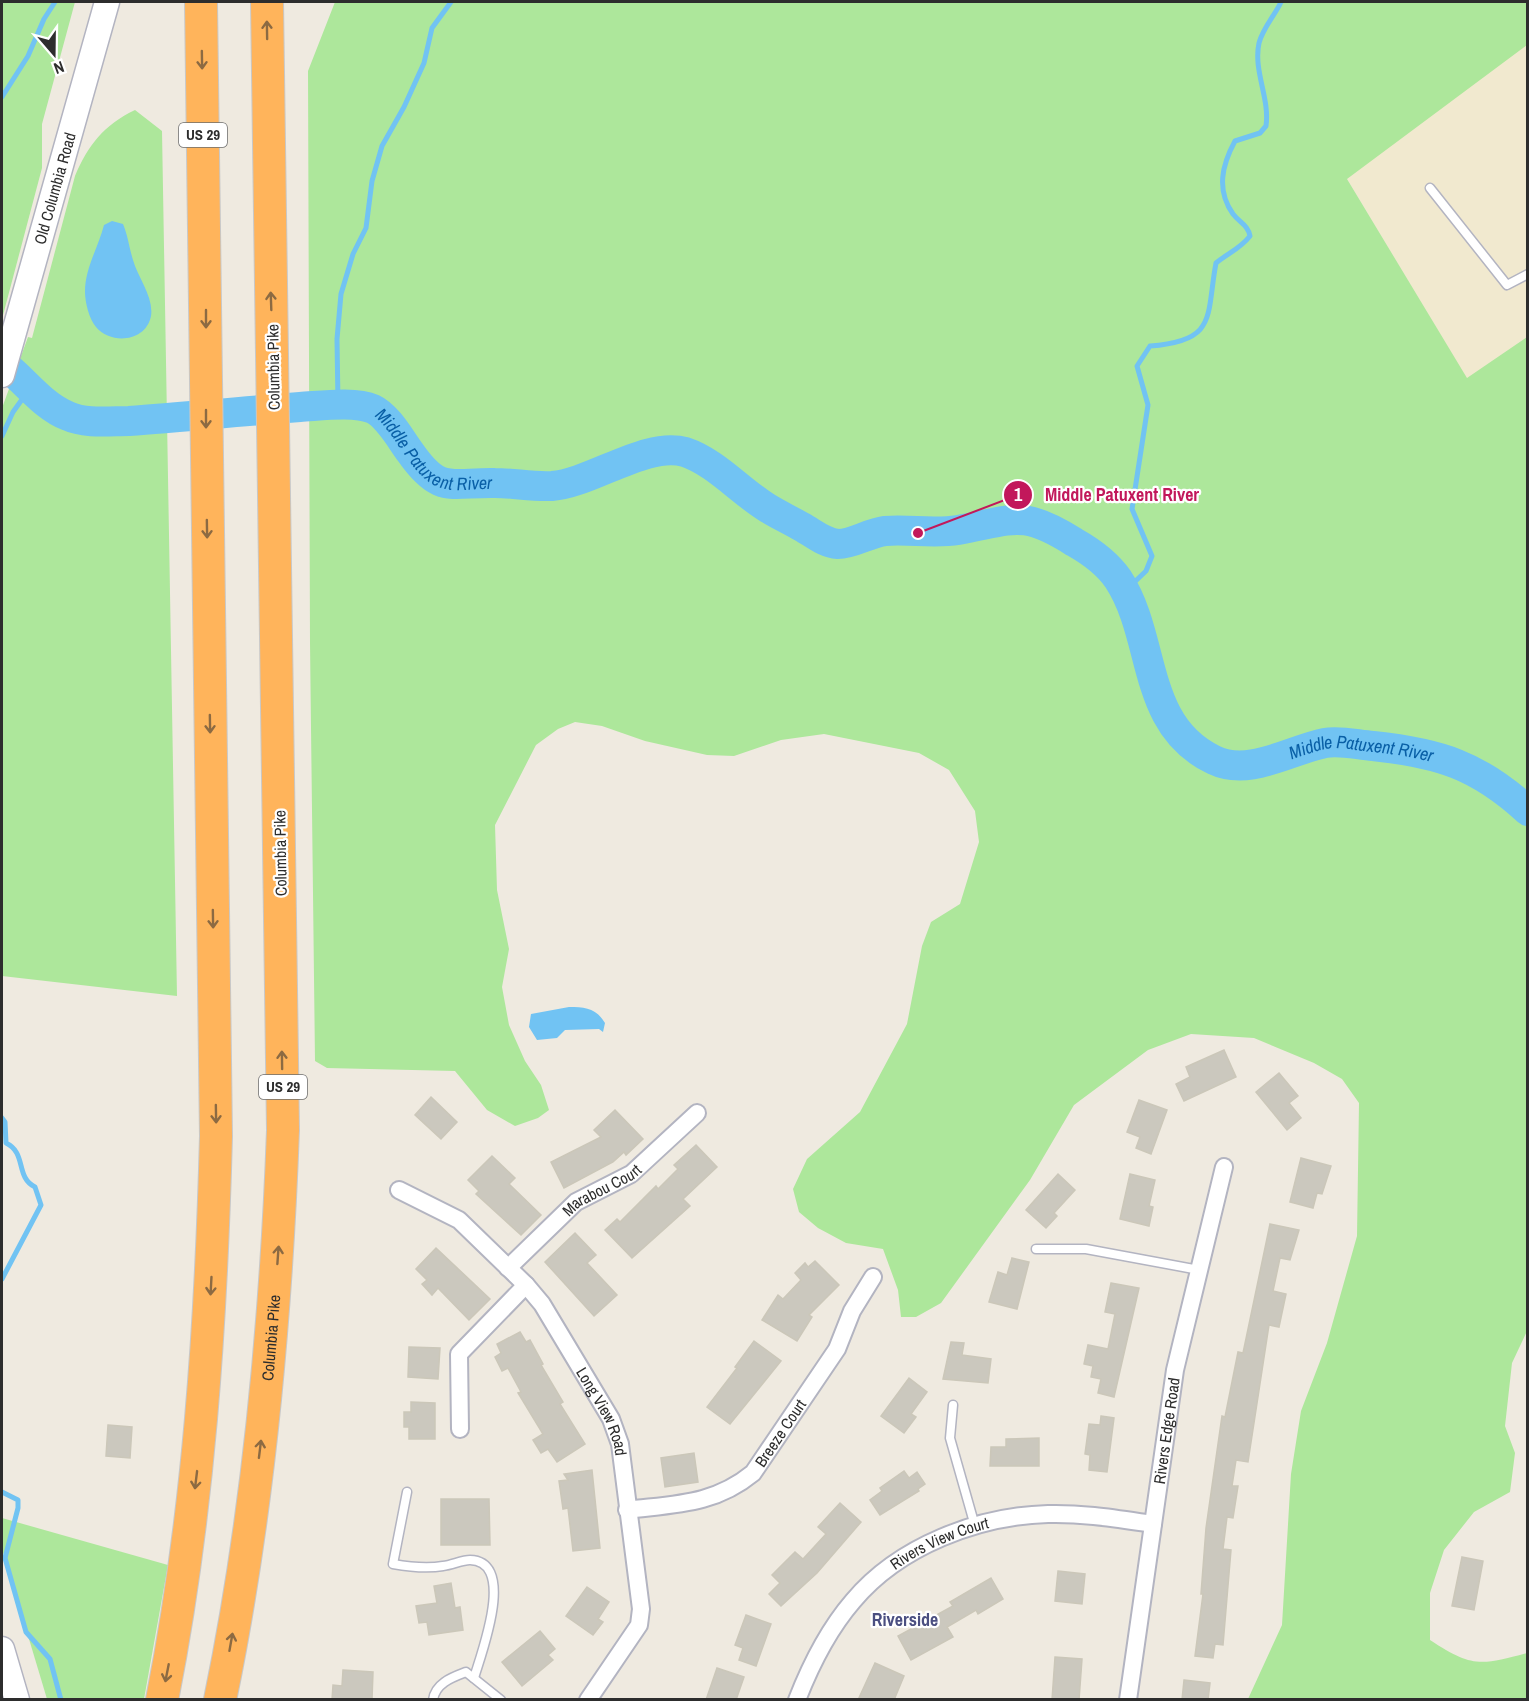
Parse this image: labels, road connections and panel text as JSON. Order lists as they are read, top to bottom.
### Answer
{
  "streets": {
    "highway": ["US 29", "Columbia Pike"],
    "street": [
      "Old Columbia Road",
      "Marabou Court",
      "Long View Road",
      "Rivers Edge Road",
      "Breeze Court",
      "Rivers View Court"
    ]
  },
  "crossings": [
    ["Marabou Court", "Long View Road"],
    ["Long View Road", "Breeze Court"],
    ["Rivers Edge Road", "Rivers View Court"]
  ],
  "districts": ["Riverside"],
  "water": ["Middle Patuxent River"],
  "places": ["Middle Patuxent River"],
  "north": "bottom"
}
